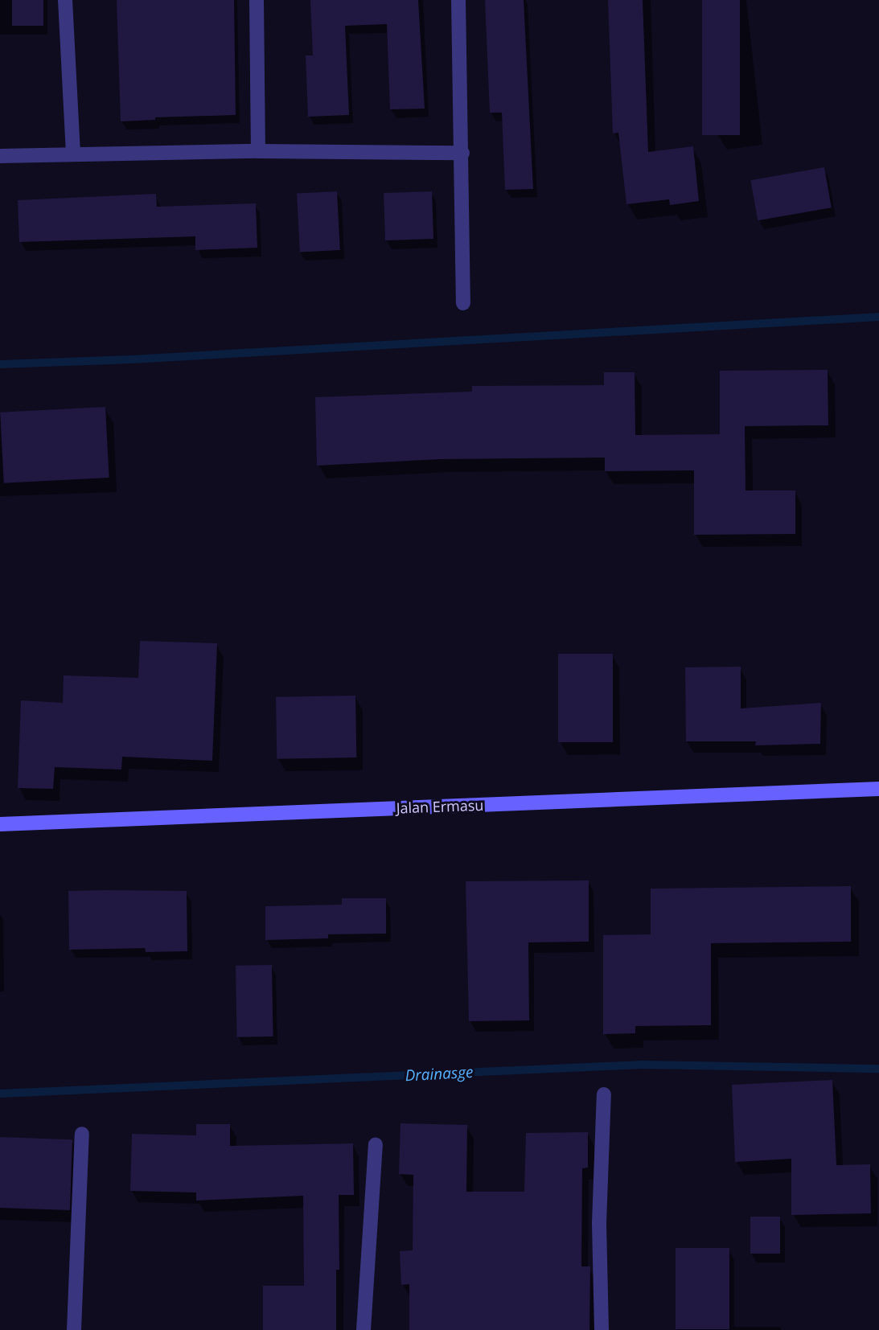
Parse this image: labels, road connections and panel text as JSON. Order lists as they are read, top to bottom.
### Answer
{
  "streets": {
    "street": ["Jalan Ermasu"]
  },
  "water": ["Drainasge"]
}
